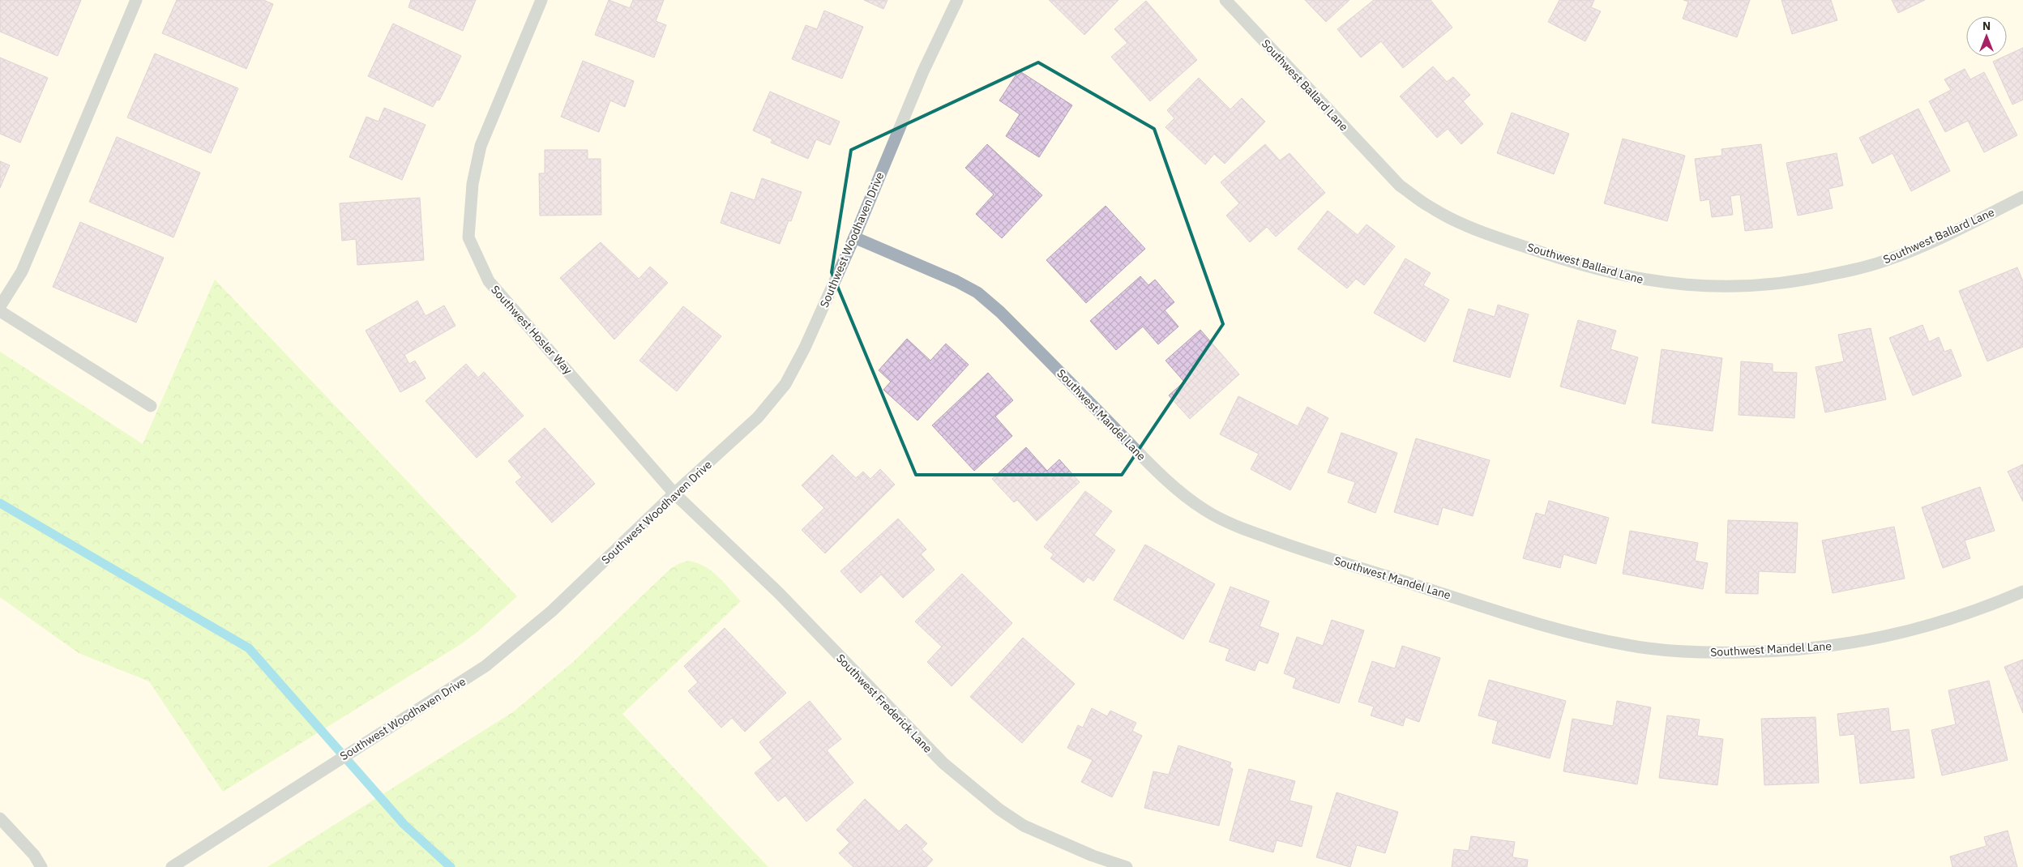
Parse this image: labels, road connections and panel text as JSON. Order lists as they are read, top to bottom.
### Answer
{
  "streets": {
    "street": [
      "Southwest Ballard Lane",
      "Southwest Woodhaven Drive",
      "Southwest Hosler Way",
      "Southwest Mandel Lane",
      "Southwest Frederick Lane"
    ]
  },
  "crossings": [
    ["Southwest Woodhaven Drive", "Southwest Hosler Way"],
    ["Southwest Woodhaven Drive", "Southwest Mandel Lane"],
    ["Southwest Woodhaven Drive", "Southwest Frederick Lane"],
    ["Southwest Hosler Way", "Southwest Frederick Lane"]
  ],
  "north": "top"
}
